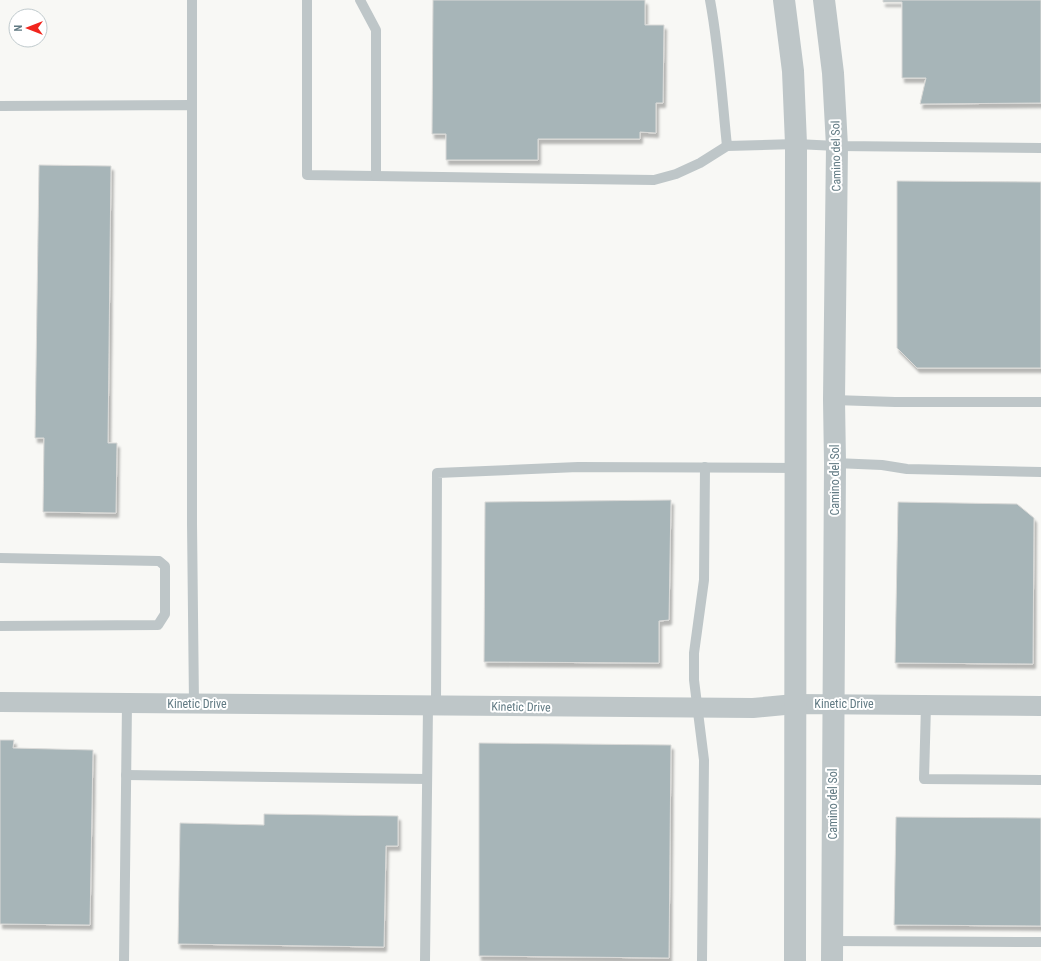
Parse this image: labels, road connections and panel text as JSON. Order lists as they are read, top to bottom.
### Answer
{
  "streets": {
    "street": ["Camino del Sol", "Kinetic Drive"]
  },
  "crossings": [
    ["Camino del Sol", "Kinetic Drive"]
  ],
  "north": "left"
}
